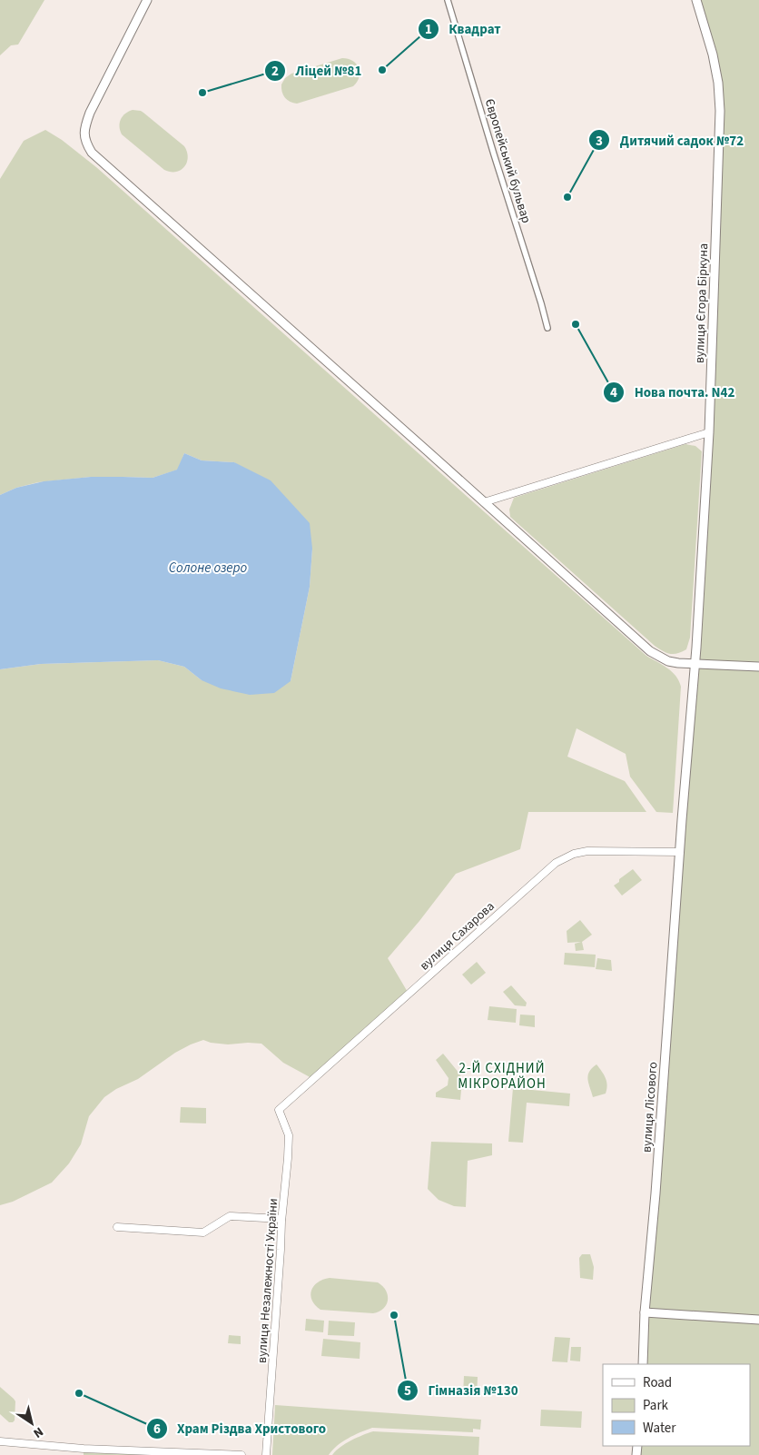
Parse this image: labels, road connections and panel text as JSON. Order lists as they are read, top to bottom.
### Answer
{
  "streets": {
    "street": [
      "Європейський бульвар",
      "вулиця Єгора Біркуна",
      "вулиця Сахарова",
      "вулиця Лісового",
      "вулиця Незалежності України"
    ]
  },
  "crossings": [
    ["вулиця Єгора Біркуна", "вулиця Лісового"],
    ["вулиця Сахарова", "вулиця Лісового"],
    ["вулиця Сахарова", "вулиця Незалежності України"]
  ],
  "districts": ["2-Й СХІДНИЙ МІКРОРАЙОН"],
  "water": ["Солоне озеро"],
  "places": [
    "Квадрат",
    "Ліцей №81",
    "Дитячий садок №72",
    "Нова почта. N42",
    "Гімназія №130",
    "Храм Різдва Христового"
  ],
  "legend": ["Road", "Park", "Water"],
  "north": "bottom right"
}
